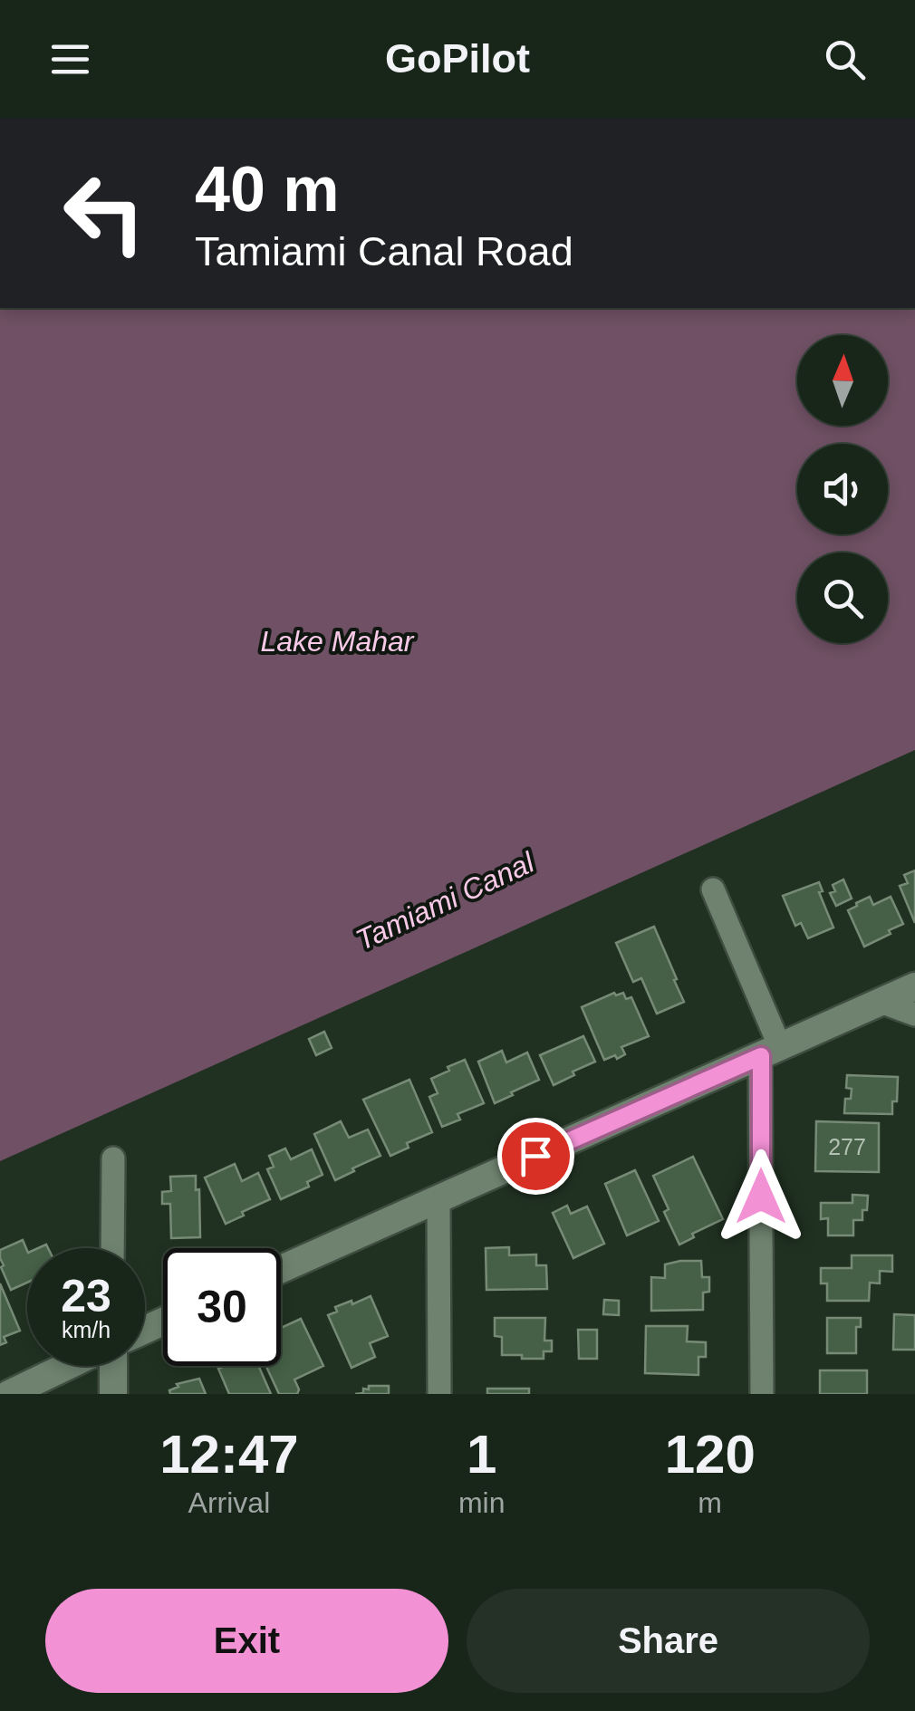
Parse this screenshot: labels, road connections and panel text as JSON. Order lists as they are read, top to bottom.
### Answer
{
  "water": ["Lake Mahar", "Tamiami Canal"],
  "house_numbers": ["277"],
  "north": "top",
  "page": {
    "header": "GoPilot",
    "turn": ["40 m", "Tamiami Canal Road"],
    "speed": "23 km/h",
    "limit": "30",
    "eta": [
      "12:47",
      "Arrival",
      "1",
      "min",
      "120",
      "m"
    ],
    "buttons": ["Exit", "Share"]
  }
}
